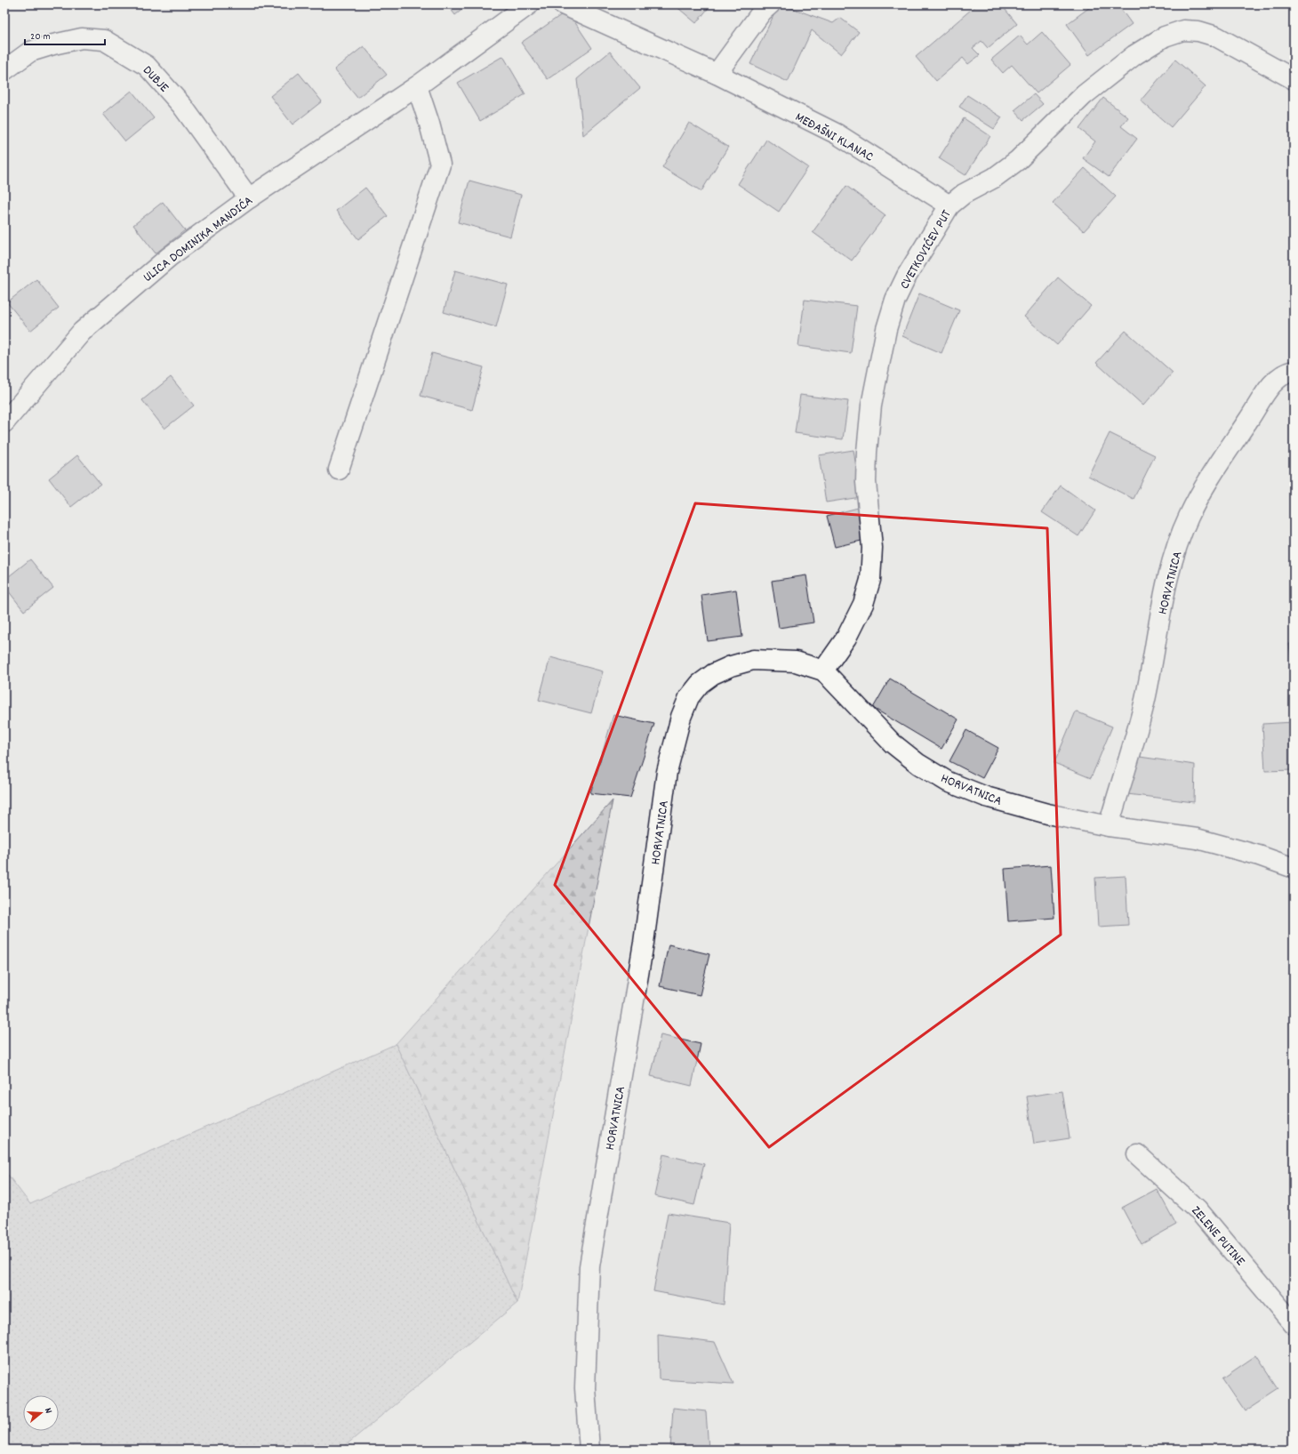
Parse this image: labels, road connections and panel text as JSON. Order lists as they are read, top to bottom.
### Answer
{
  "streets": {
    "street": [
      "DUBJE",
      "MEĐAŠNI KLANAC",
      "ULICA DOMINIKA MANDIĆA",
      "CVETKOVIĆEV PUT",
      "HORVATNICA",
      "ZELENE PUTINE"
    ]
  },
  "crossings": [
    ["DUBJE", "ULICA DOMINIKA MANDIĆA"],
    ["MEĐAŠNI KLANAC", "CVETKOVIĆEV PUT"],
    ["CVETKOVIĆEV PUT", "HORVATNICA"]
  ],
  "scale_bar": "20 m",
  "north": "right"
}
